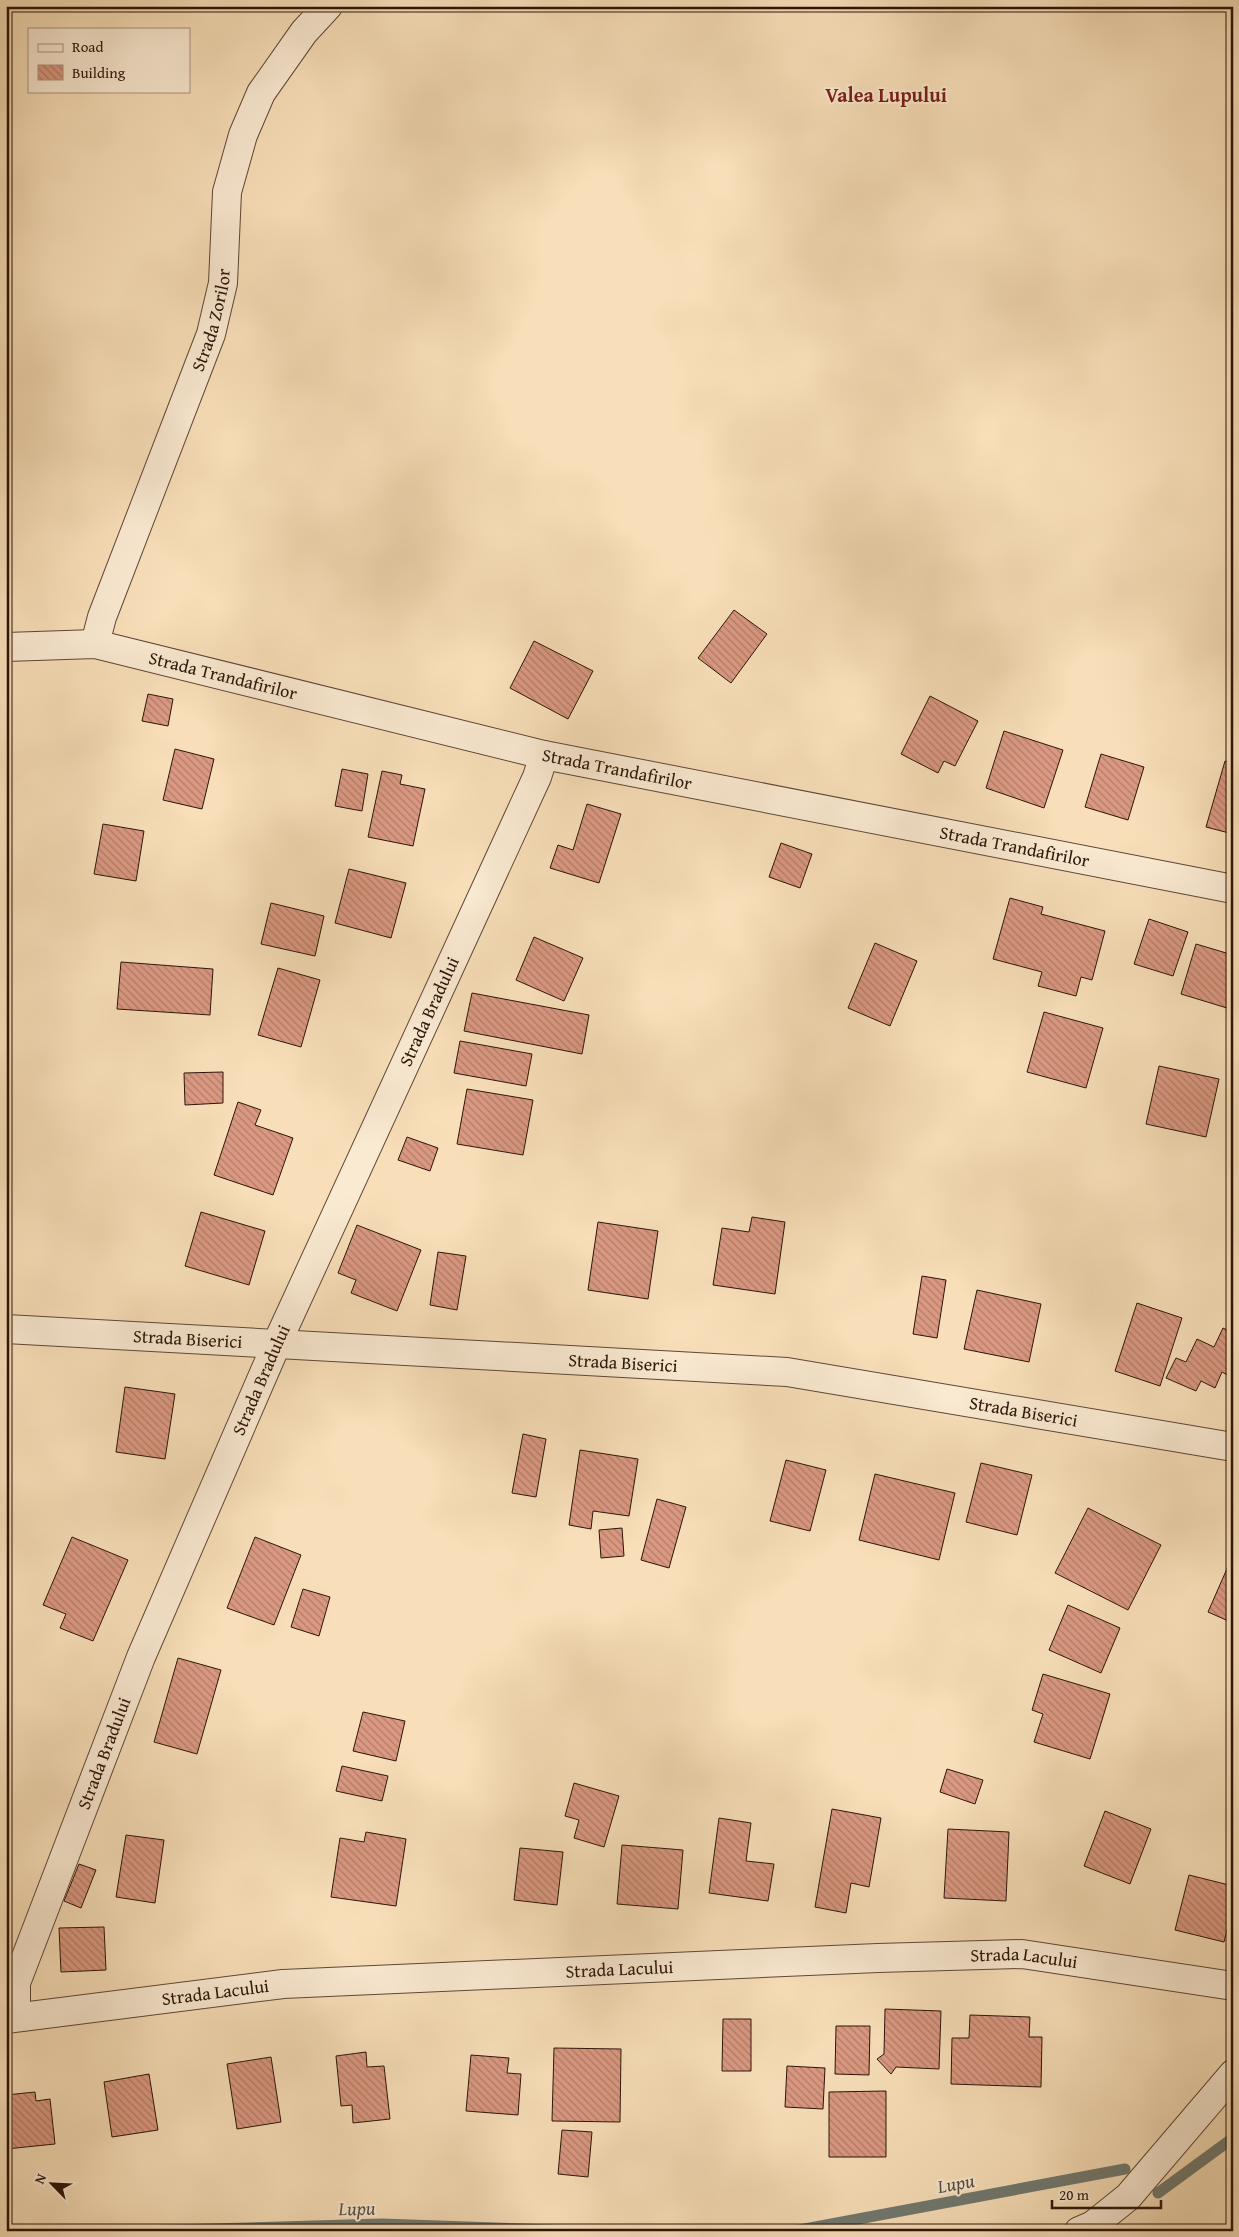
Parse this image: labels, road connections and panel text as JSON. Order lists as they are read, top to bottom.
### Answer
{
  "streets": {
    "street": [
      "Strada Zorilor",
      "Strada Trandafirilor",
      "Strada Bradului",
      "Strada Biserici",
      "Strada Lacului"
    ]
  },
  "crossings": [
    ["Strada Zorilor", "Strada Trandafirilor"],
    ["Strada Trandafirilor", "Strada Bradului"],
    ["Strada Bradului", "Strada Biserici"],
    ["Strada Bradului", "Strada Lacului"]
  ],
  "districts": ["Valea Lupului"],
  "water": ["Lupu"],
  "legend": ["Road", "Building"],
  "scale_bar": "20 m",
  "north": "top left"
}
